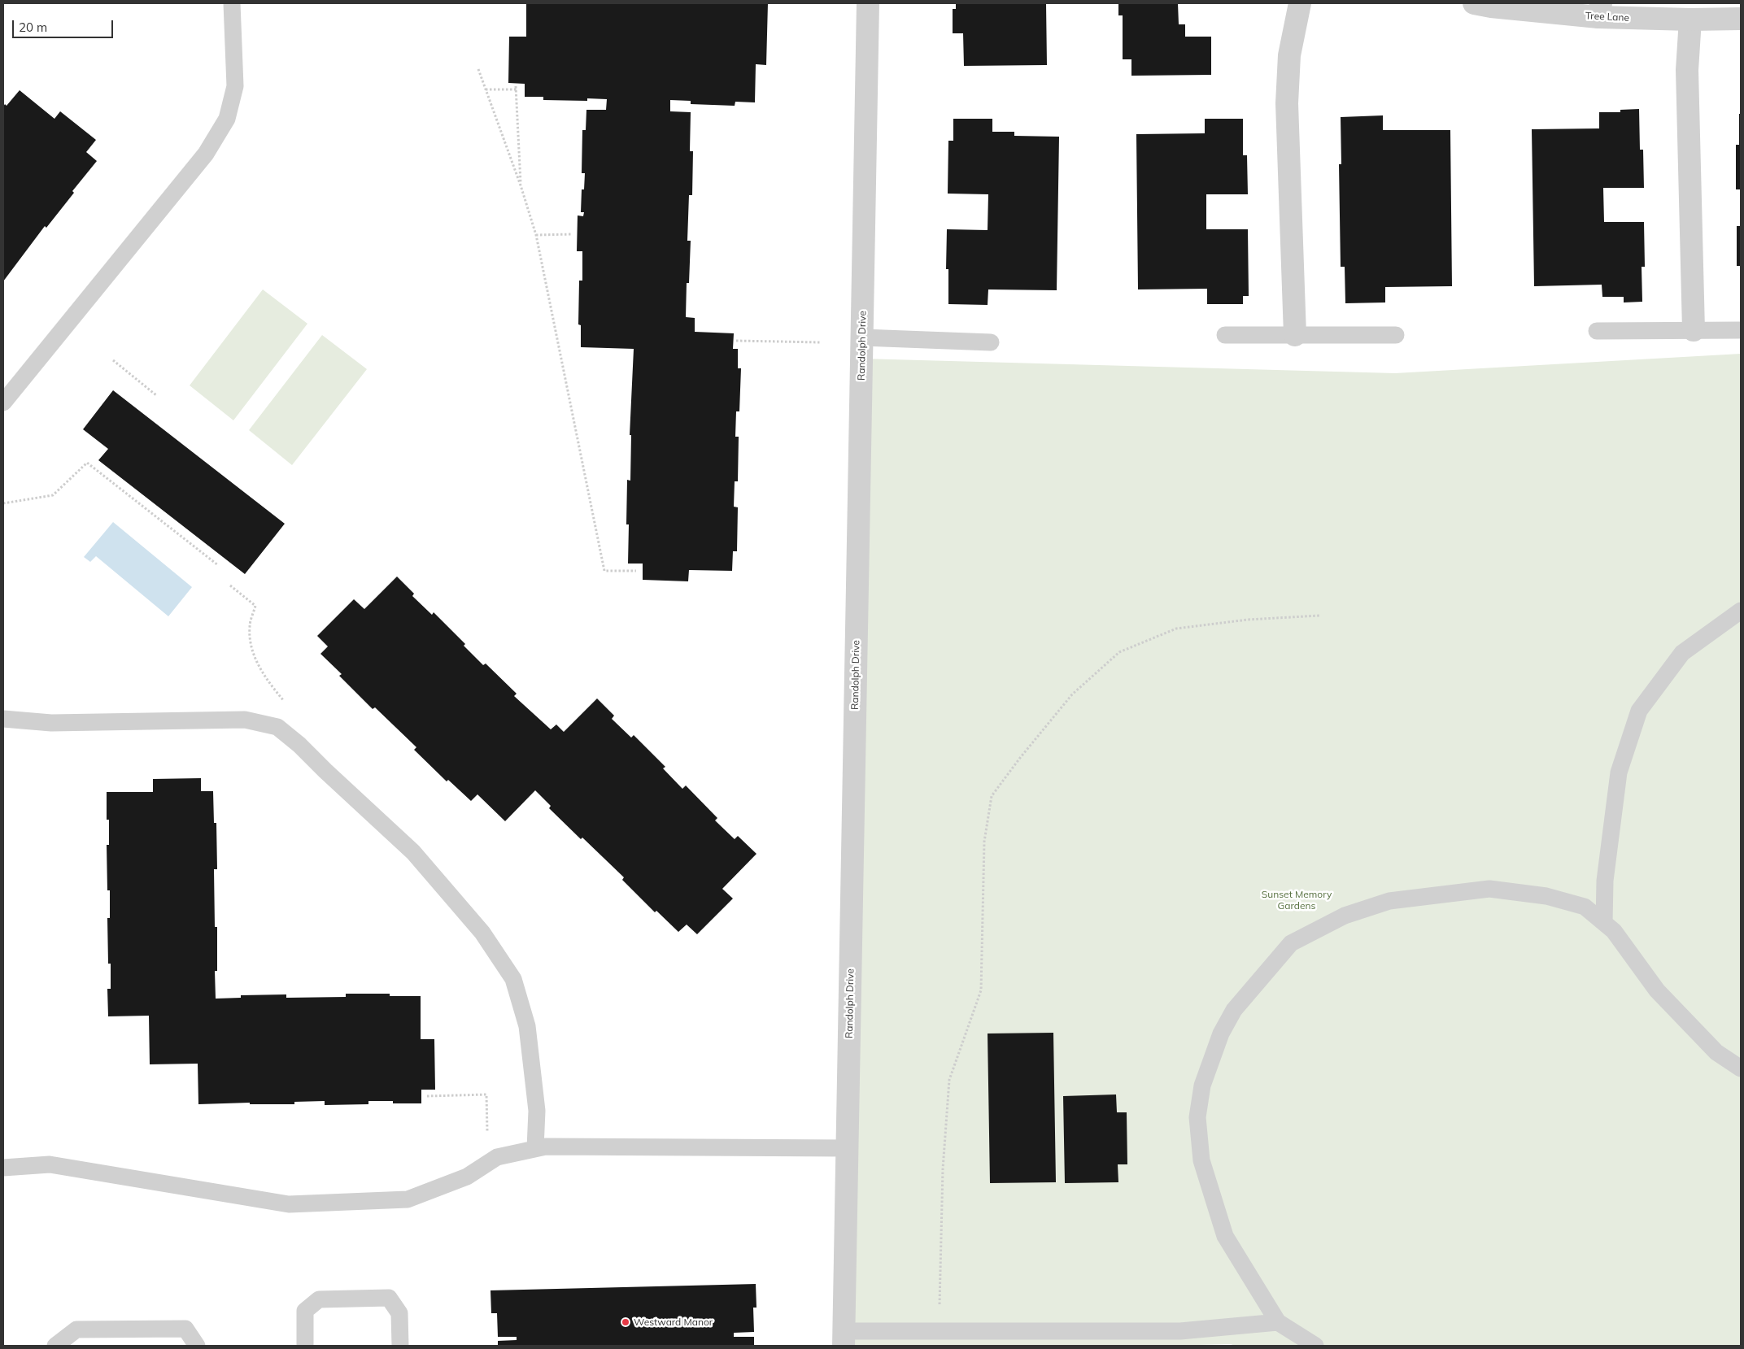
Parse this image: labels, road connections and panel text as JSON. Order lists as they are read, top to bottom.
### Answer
{
  "streets": {
    "street": ["Tree Lane", "Randolph Drive"]
  },
  "parks": ["Sunset Memory Gardens"],
  "places": ["Westward Manor"],
  "scale_bar": "20 m"
}
